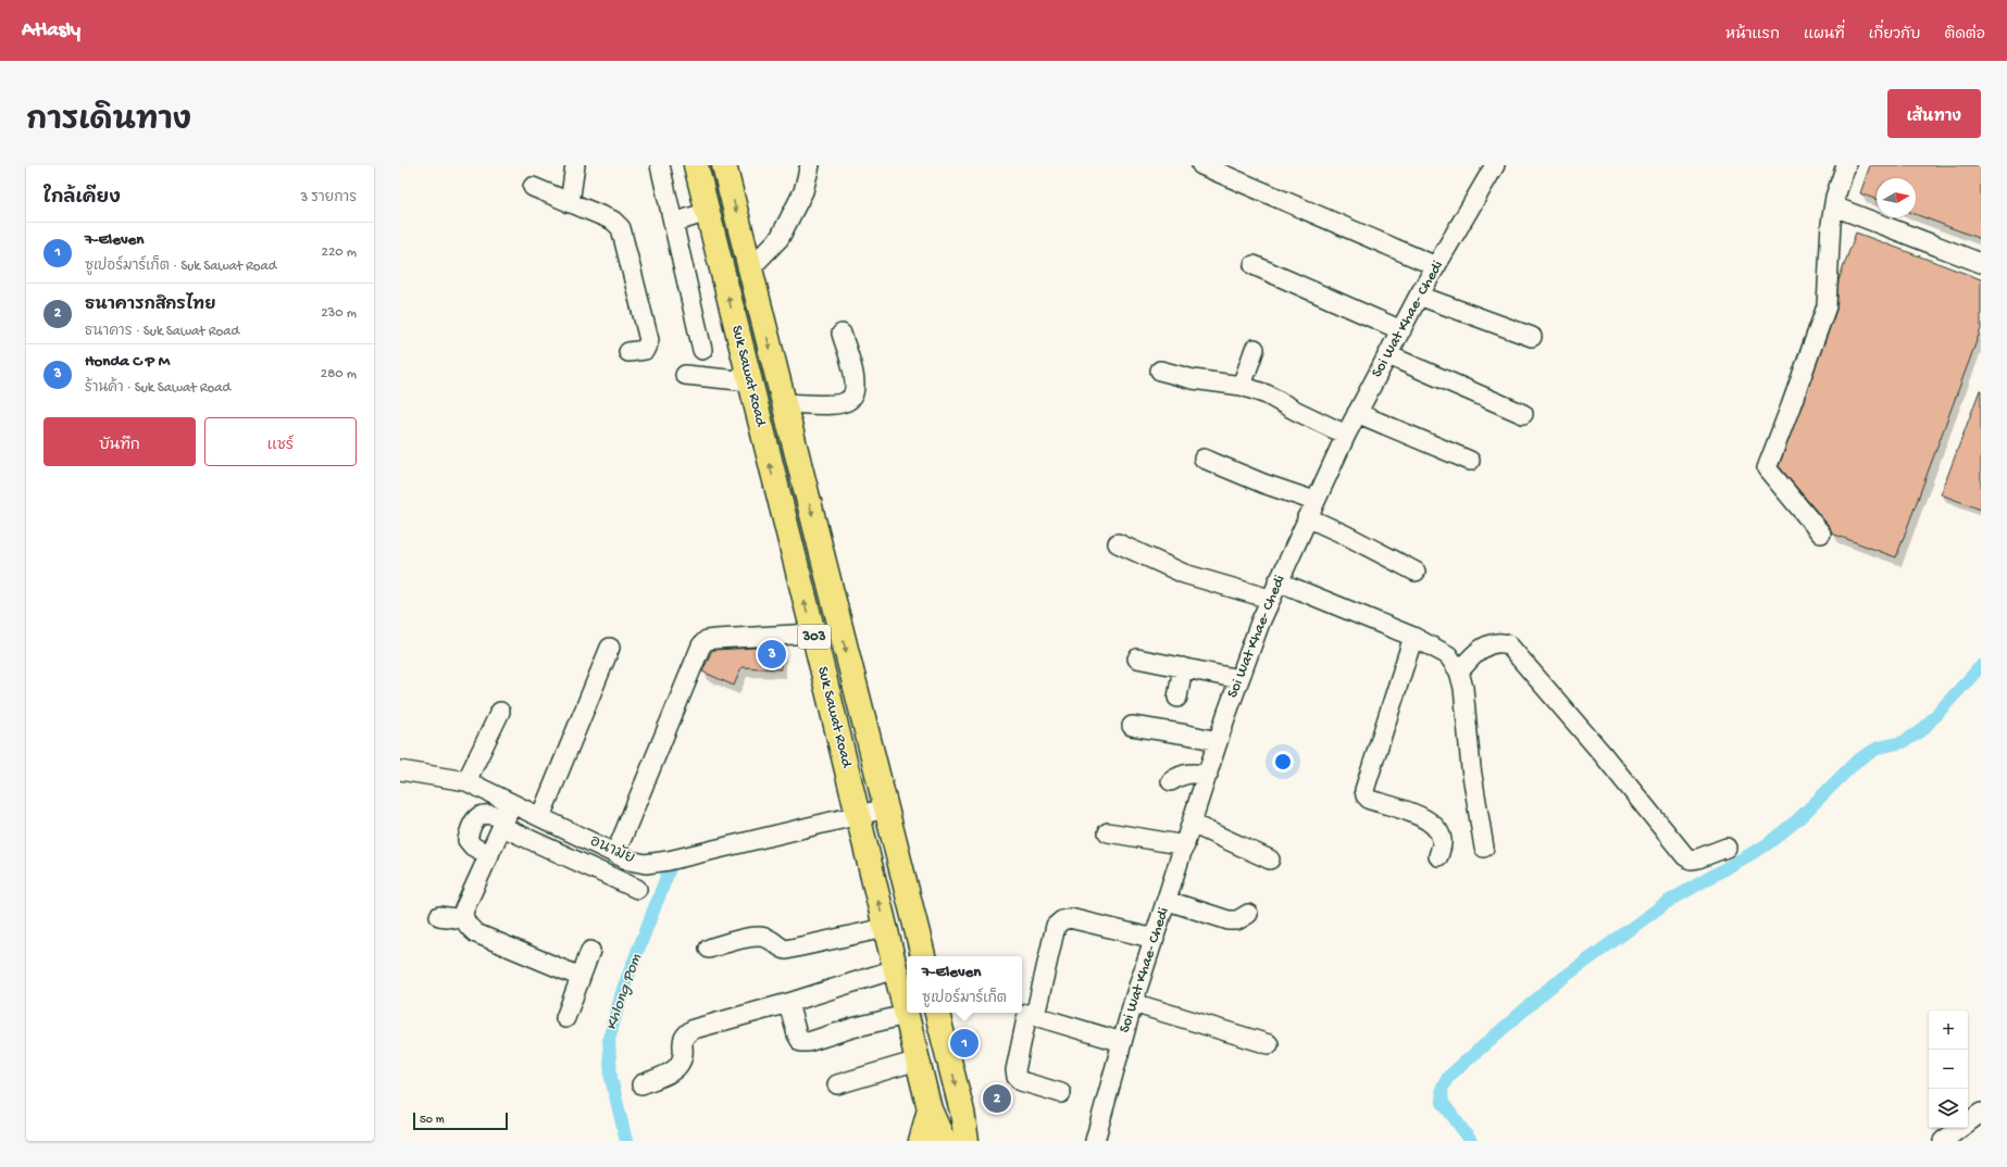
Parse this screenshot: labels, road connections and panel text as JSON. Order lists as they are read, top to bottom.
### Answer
{
  "streets": {
    "main road": ["Suk Sawat Road", "303"],
    "street": ["Soi Wat Khae- Chedi", "อนามัย"]
  },
  "crossings": [
    ["Suk Sawat Road", "อนามัย"]
  ],
  "water": ["Khlong Pom"],
  "scale_bar": "50 m",
  "north": "right",
  "page": {
    "header": "Atlasly",
    "nav": [
      "หน้าแรก",
      "แผนที่",
      "เกี่ยวกับ",
      "ติดต่อ"
    ],
    "title": "การเดินทาง",
    "buttons": [
      "เส้นทาง",
      ["บันทึก", "แชร์"]
    ],
    "heading": ["ใกล้เคียง", "3 รายการ"],
    "list": [
      {
        "mark": "1",
        "name": "7-Eleven",
        "note": "ซูเปอร์มาร์เก็ต · Suk Sawat Road",
        "value": "220 m"
      },
      {
        "mark": "2",
        "name": "ธนาคารกสิกรไทย",
        "note": "ธนาคาร · Suk Sawat Road",
        "value": "230 m"
      },
      {
        "mark": "3",
        "name": "Honda C P M",
        "note": "ร้านค้า · Suk Sawat Road",
        "value": "280 m"
      }
    ],
    "pins": ["3", "1", "2"],
    "popup": ["7-Eleven", "ซูเปอร์มาร์เก็ต"],
    "map_buttons": ["+", "−"],
    "scale": "50 m"
  }
}
